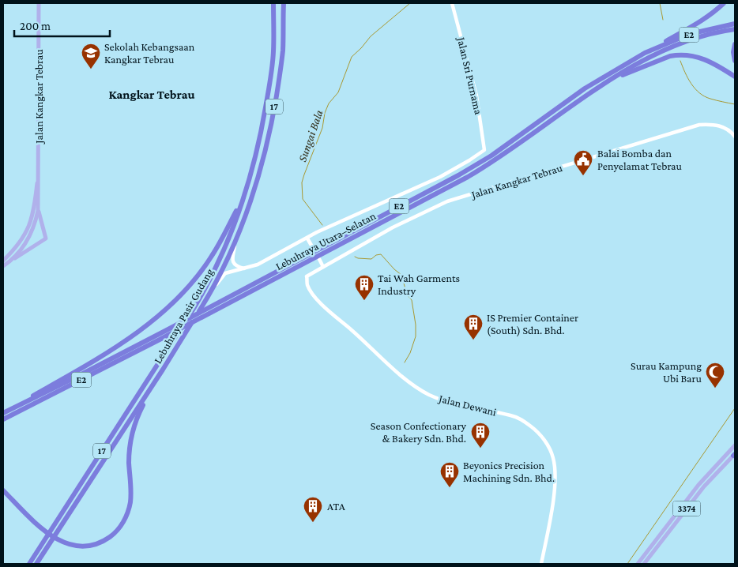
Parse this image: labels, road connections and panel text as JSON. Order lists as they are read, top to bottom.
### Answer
{
  "streets": {
    "highway": [
      "E2",
      "17",
      "Lebuhraya Utara–Selatan",
      "Lebuhraya Pasir Gudang"
    ],
    "main road": ["Jalan Kangkar Tebrau", "3374"],
    "street": ["Jalan Sri Purnama", "Jalan Dewani"]
  },
  "crossings": [
    ["Jalan Kangkar Tebrau", "Jalan Dewani"]
  ],
  "districts": ["Kangkar Tebrau"],
  "water": ["Sungai Bala"],
  "places": {
    "school or university": ["Sekolah Kebangsaan Kangkar Tebrau"],
    "public building": ["Balai Bomba dan Penyelamat Tebrau"],
    "building": [
      "Tai Wah Garments Industry",
      "IS Premier Container (South) Sdn. Bhd.",
      "Season Confectionary & Bakery Sdn. Bhd.",
      "Beyonics Precision Machining Sdn. Bhd.",
      "ATA"
    ],
    "mosque": ["Surau Kampung Ubi Baru"]
  },
  "scale_bar": "200 m"
}
